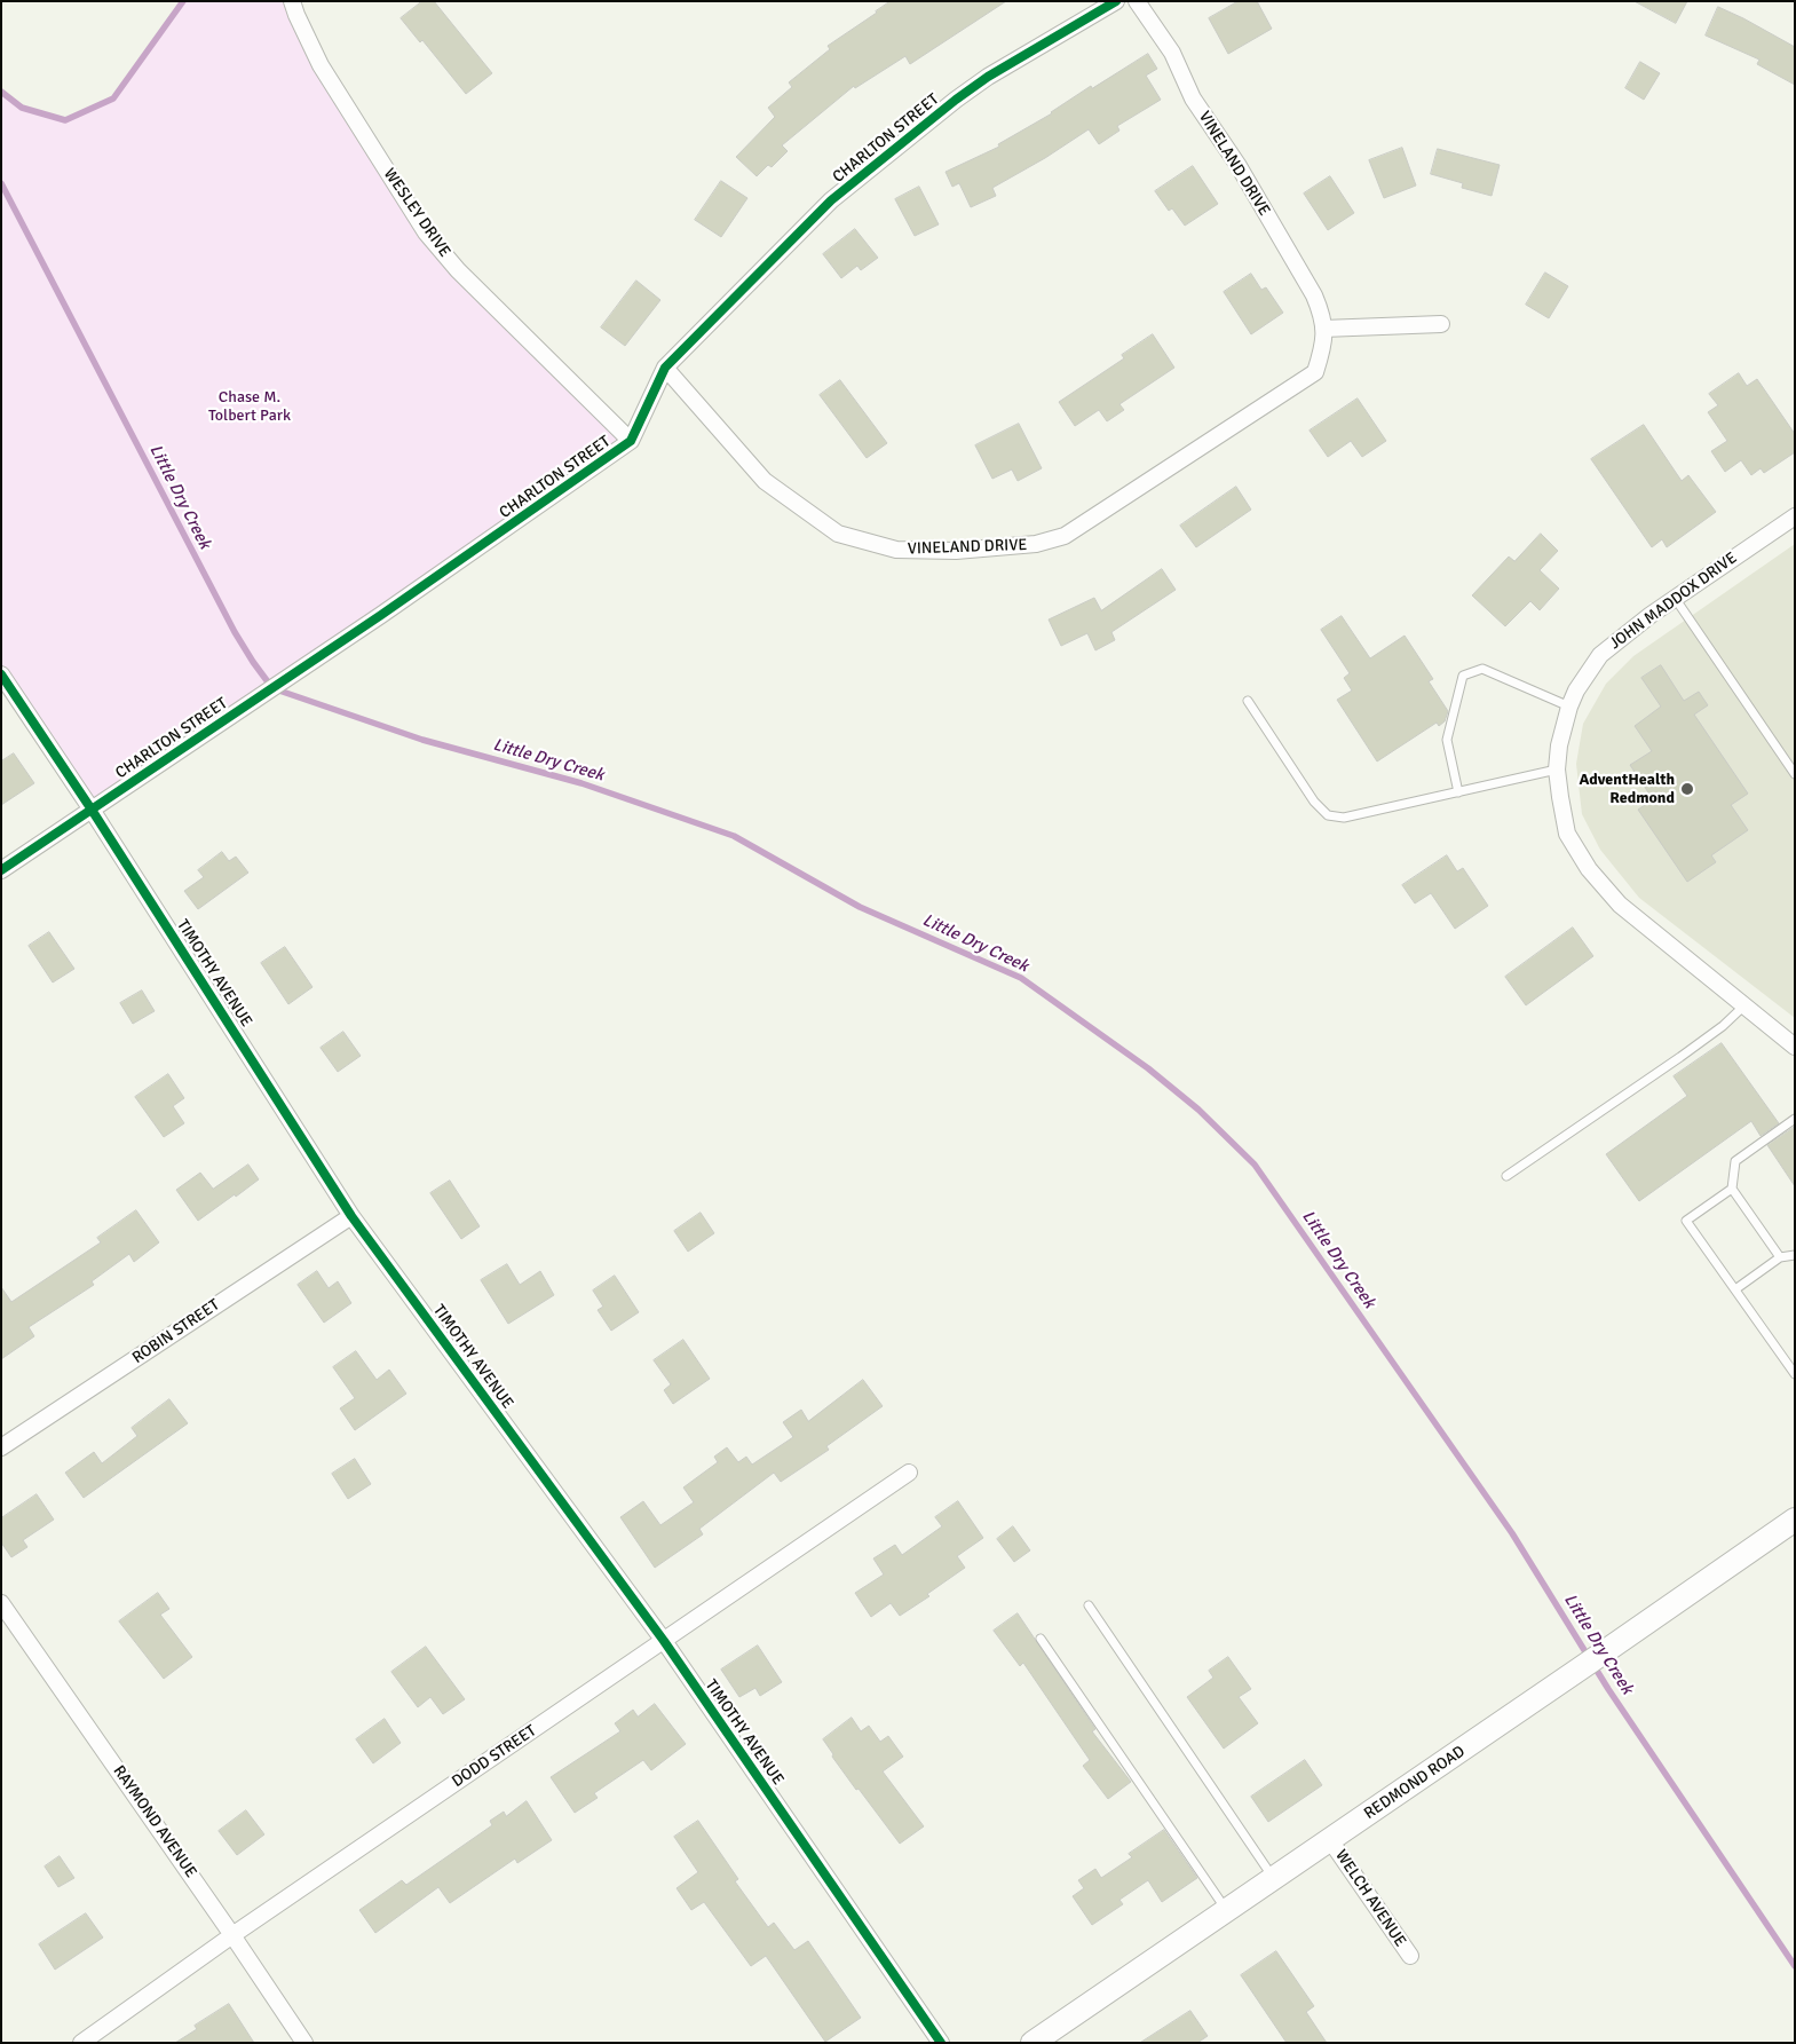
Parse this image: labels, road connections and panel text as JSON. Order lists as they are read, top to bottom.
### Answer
{
  "streets": {
    "street": [
      "CHARLTON STREET",
      "VINELAND DRIVE",
      "WESLEY DRIVE",
      "JOHN MADDOX DRIVE",
      "TIMOTHY AVENUE",
      "ROBIN STREET",
      "DODD STREET",
      "REDMOND ROAD",
      "RAYMOND AVENUE",
      "WELCH AVENUE"
    ]
  },
  "crossings": [
    ["CHARLTON STREET", "VINELAND DRIVE"],
    ["CHARLTON STREET", "WESLEY DRIVE"],
    ["CHARLTON STREET", "TIMOTHY AVENUE"],
    ["TIMOTHY AVENUE", "ROBIN STREET"],
    ["TIMOTHY AVENUE", "DODD STREET"],
    ["DODD STREET", "RAYMOND AVENUE"],
    ["REDMOND ROAD", "WELCH AVENUE"]
  ],
  "water": ["Little Dry Creek"],
  "parks": ["Chase M. Tolbert Park"],
  "places": ["AdventHealth Redmond"]
}
